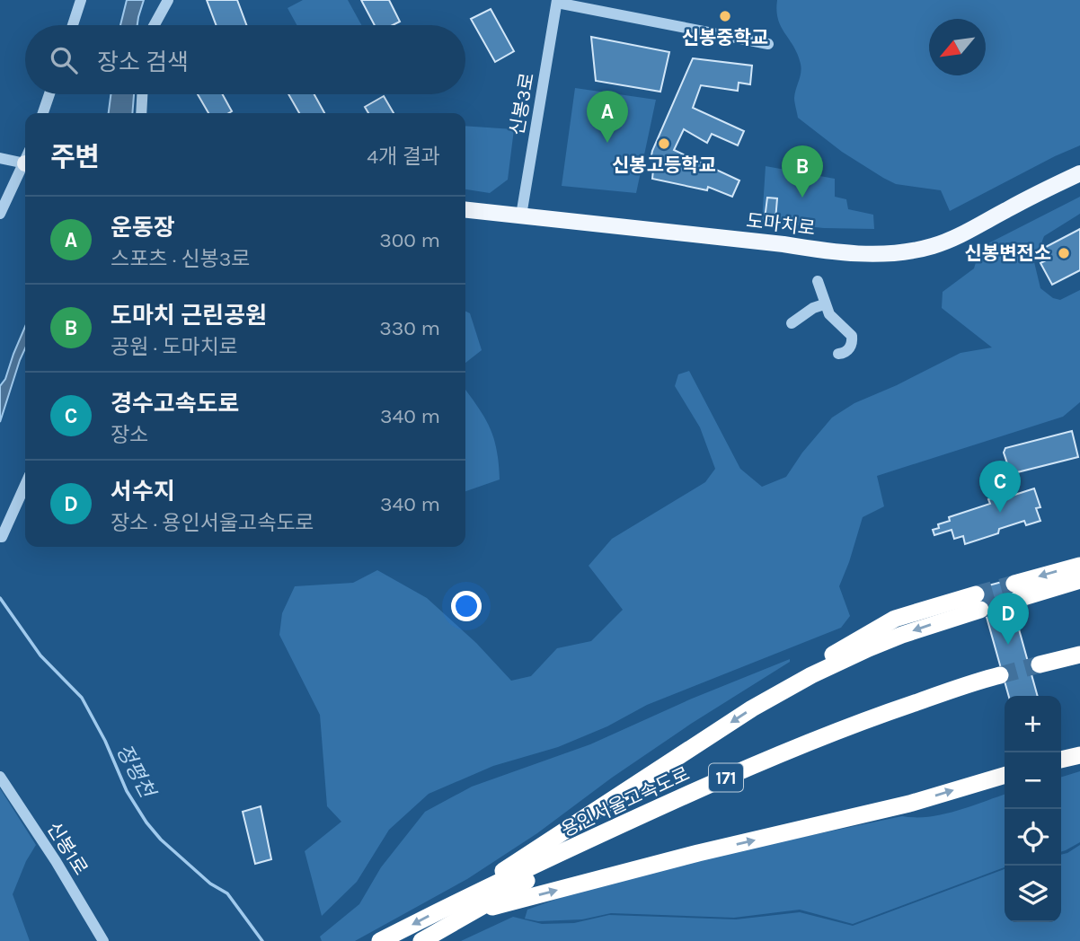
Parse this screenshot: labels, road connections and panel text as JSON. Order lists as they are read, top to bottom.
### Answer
{
  "streets": {
    "highway": ["171", "용인서울고속도로"],
    "main road": ["도마치로"],
    "street": ["신봉3로", "신봉1로"]
  },
  "crossings": [
    ["신봉3로", "도마치로"]
  ],
  "water": ["정평천"],
  "places": ["신봉중학교", "신봉고등학교", "신봉변전소"],
  "north": "bottom left",
  "page": {
    "search": "장소 검색",
    "pins": [
      "A",
      "B",
      "C",
      "D"
    ],
    "heading": ["주변", "4개 결과"],
    "list": [
      {
        "mark": "A",
        "name": "운동장",
        "note": "스포츠 · 신봉3로",
        "value": "300 m"
      },
      {
        "mark": "B",
        "name": "도마치 근린공원",
        "note": "공원 · 도마치로",
        "value": "330 m"
      },
      {
        "mark": "C",
        "name": "경수고속도로",
        "note": "장소",
        "value": "340 m"
      },
      {
        "mark": "D",
        "name": "서수지",
        "note": "장소 · 용인서울고속도로",
        "value": "340 m"
      }
    ],
    "map_buttons": ["+", "−"]
  }
}
